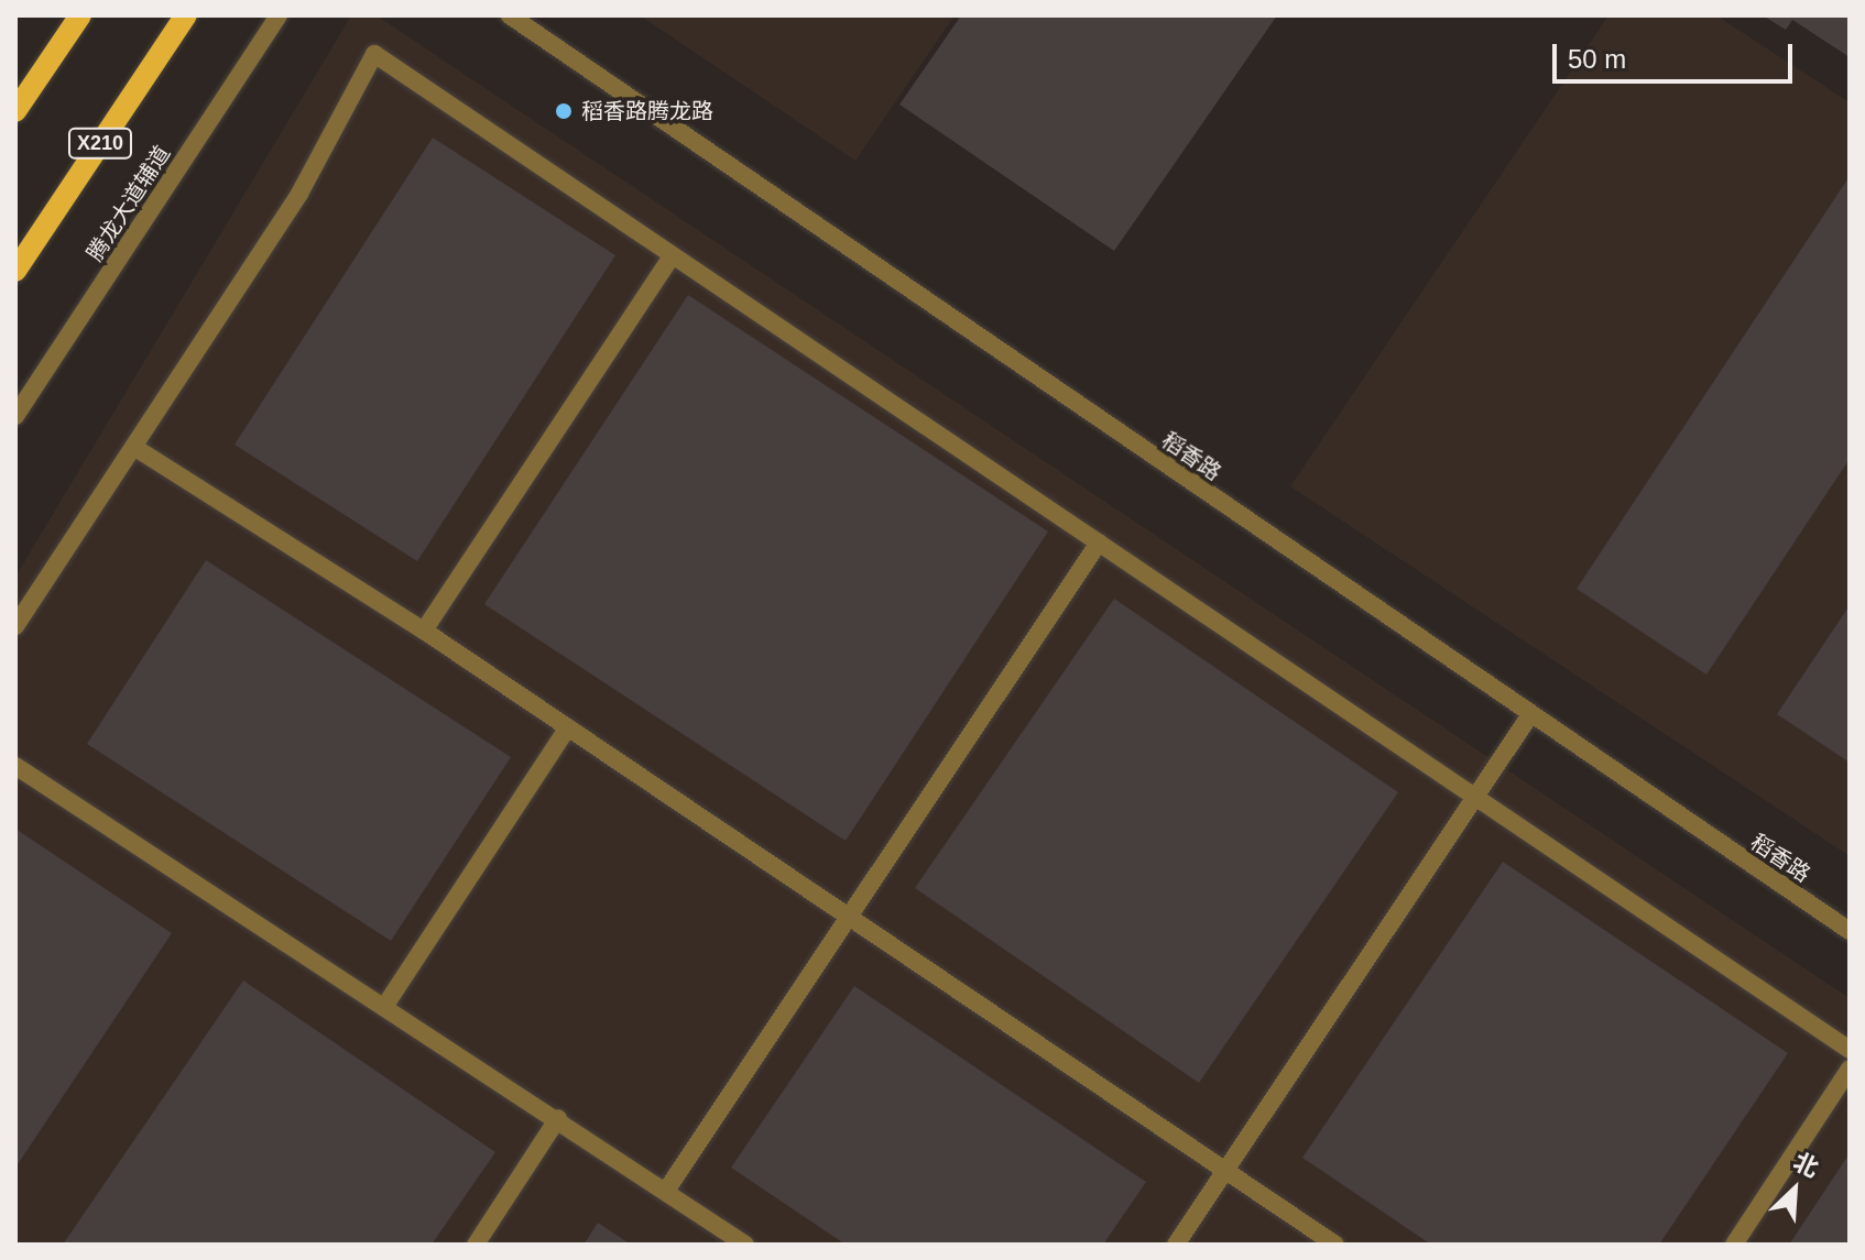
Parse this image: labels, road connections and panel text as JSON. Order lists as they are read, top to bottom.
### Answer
{
  "streets": {
    "main road": ["X210"],
    "street": ["腾龙大道辅道", "稻香路"]
  },
  "places": ["稻香路腾龙路"],
  "scale_bar": "50 m",
  "north": "top right"
}
